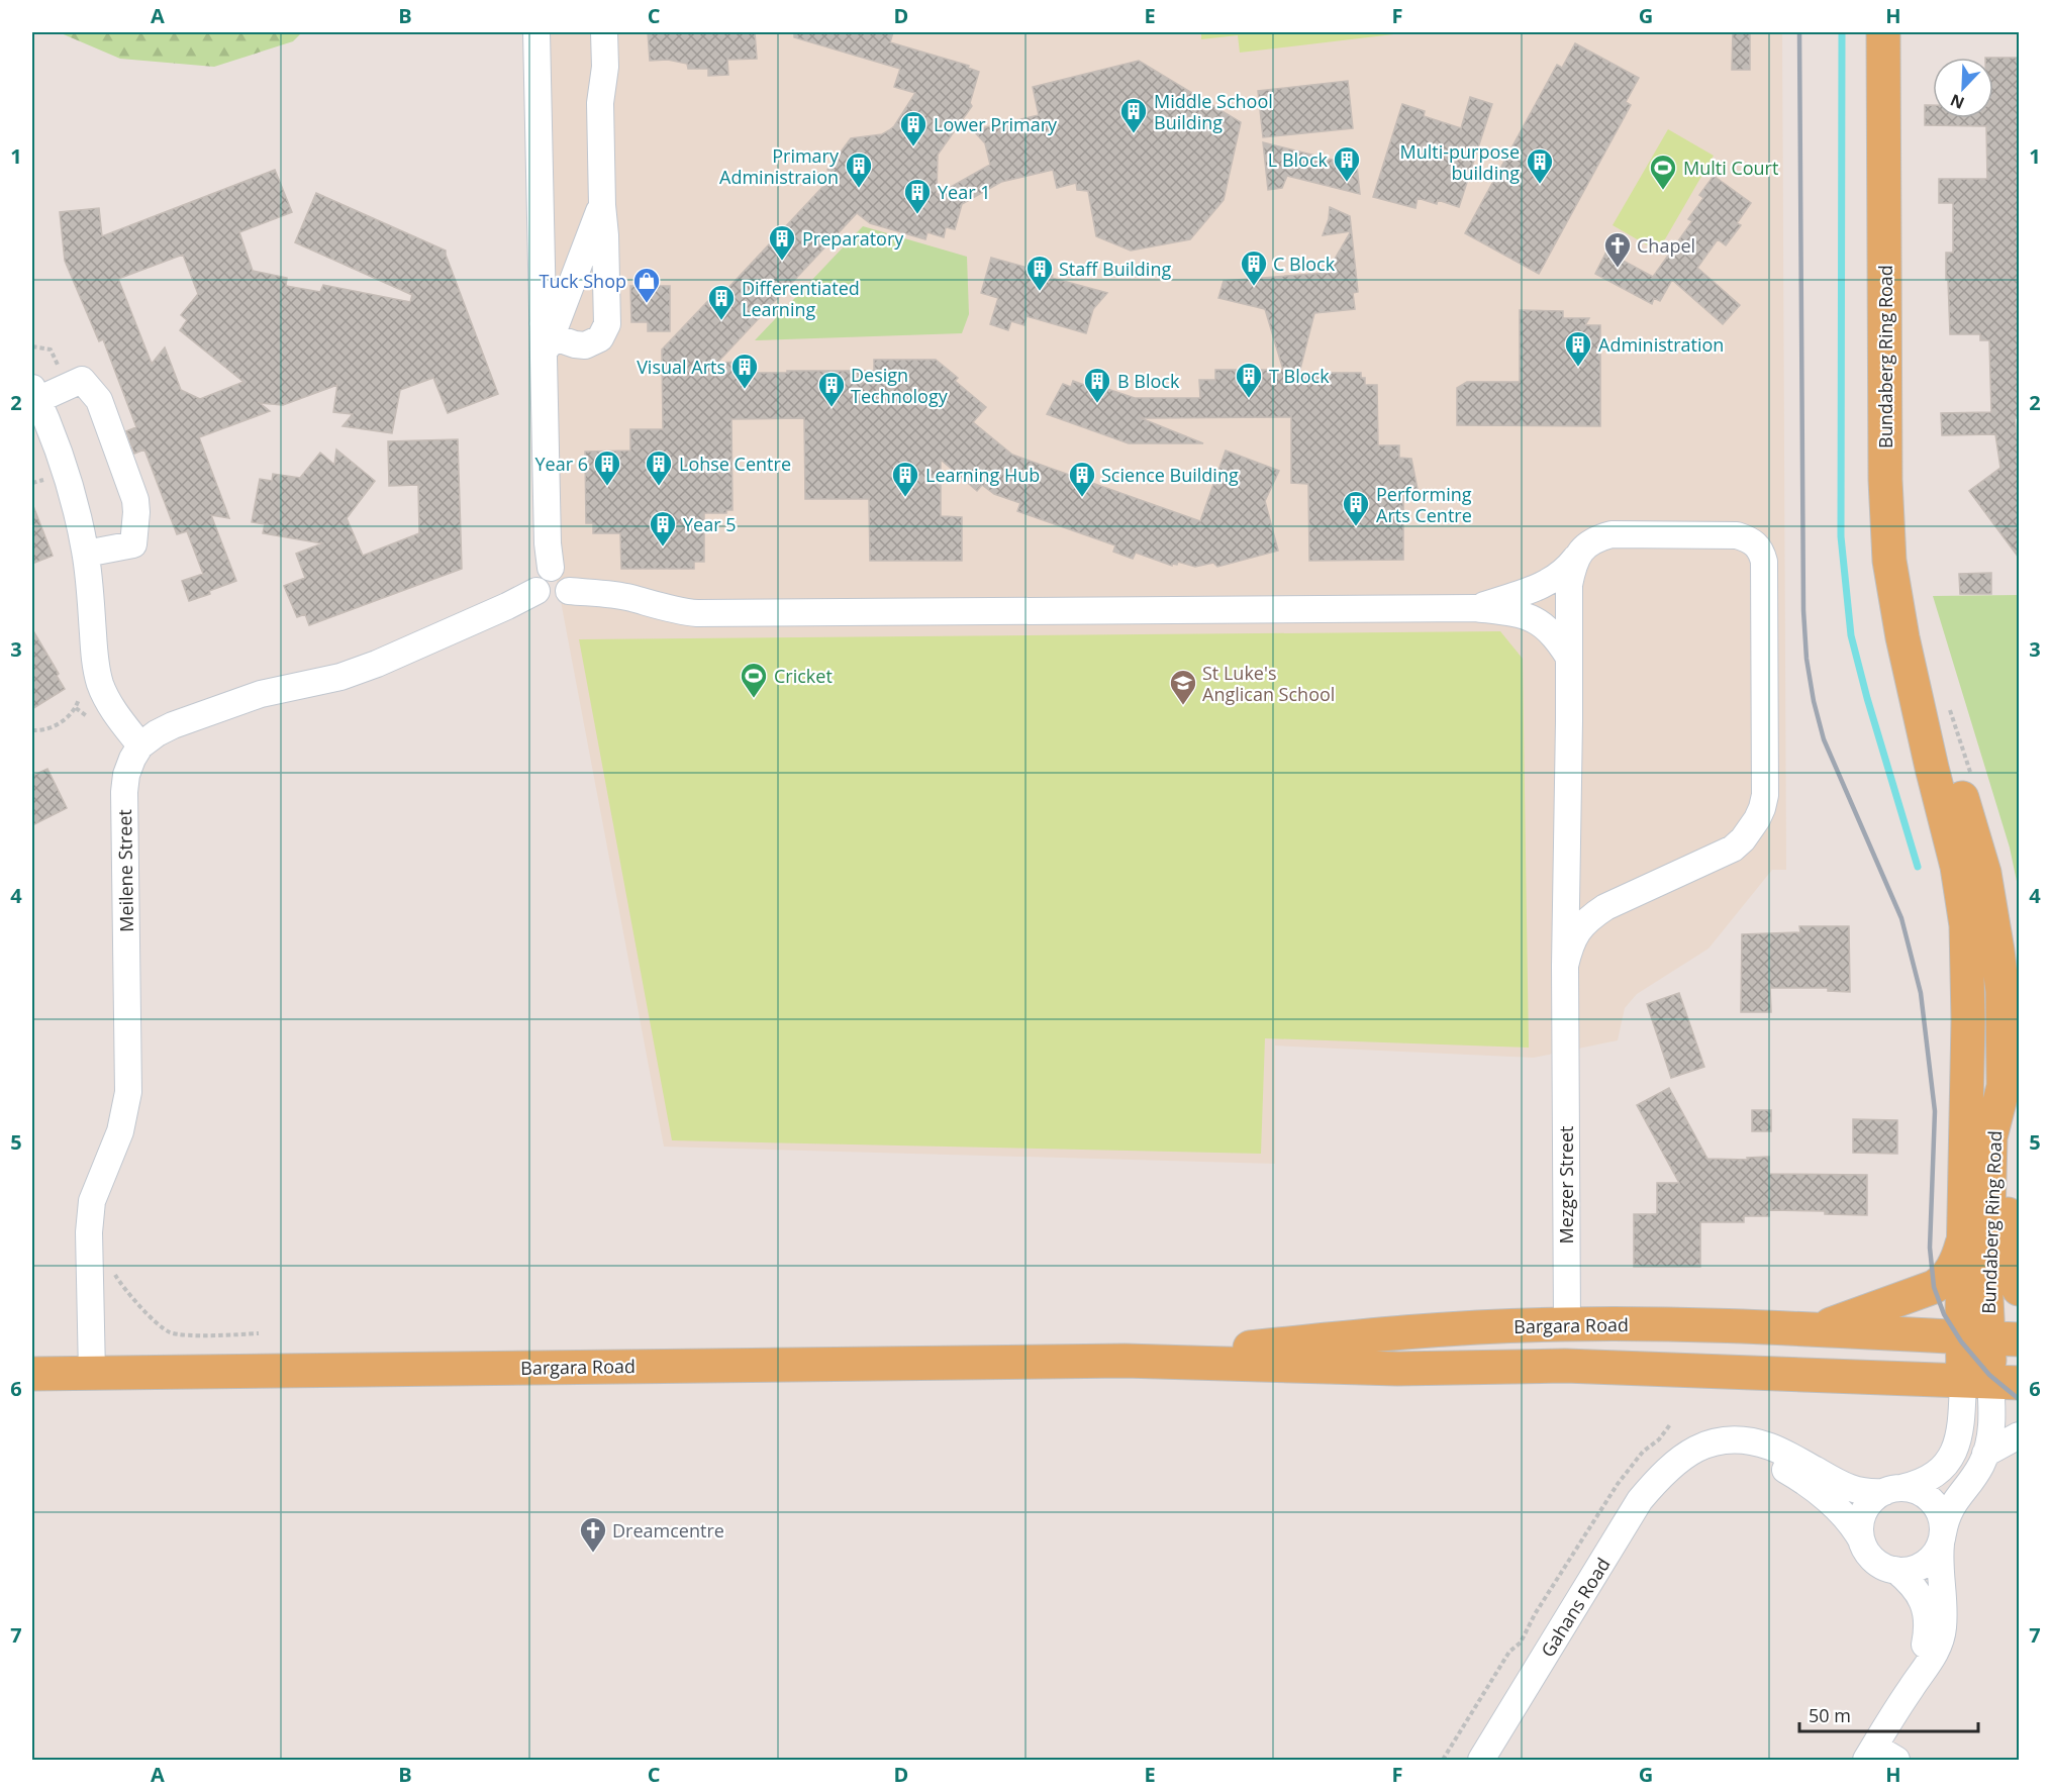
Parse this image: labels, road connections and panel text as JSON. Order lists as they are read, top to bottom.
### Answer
{
  "streets": {
    "main road": ["Bundaberg Ring Road", "Bargara Road"],
    "street": ["Meilene Street", "Mezger Street", "Gahans Road"]
  },
  "crossings": [
    ["Bundaberg Ring Road", "Bargara Road"],
    ["Bundaberg Ring Road", "Gahans Road"],
    ["Meilene Street", "Bargara Road"],
    ["Mezger Street", "Bargara Road"],
    ["Bargara Road", "Gahans Road"]
  ],
  "places": {
    "building": [
      "Middle School Building",
      "Lower Primary",
      "L Block",
      "Multi-purpose building",
      "Primary Administraion",
      "Year 1",
      "Preparatory",
      "C Block",
      "Staff Building",
      "Differentiated Learning",
      "Administration",
      "Visual Arts",
      "T Block",
      "B Block",
      "Design Technology",
      "Year 6",
      "Lohse Centre",
      "Learning Hub",
      "Science Building",
      "Performing Arts Centre",
      "Year 5"
    ],
    "sports": ["Multi Court", "Cricket"],
    "church": ["Chapel", "Dreamcentre"],
    "shop": ["Tuck Shop"],
    "school or university": ["St Luke's Anglican School"]
  },
  "scale_bar": "50 m",
  "north": "bottom left",
  "grid": {
    "columns": [
      "A",
      "B",
      "C",
      "D",
      "E",
      "F",
      "G",
      "H"
    ],
    "rows": [
      "1",
      "2",
      "3",
      "4",
      "5",
      "6",
      "7"
    ]
  }
}
